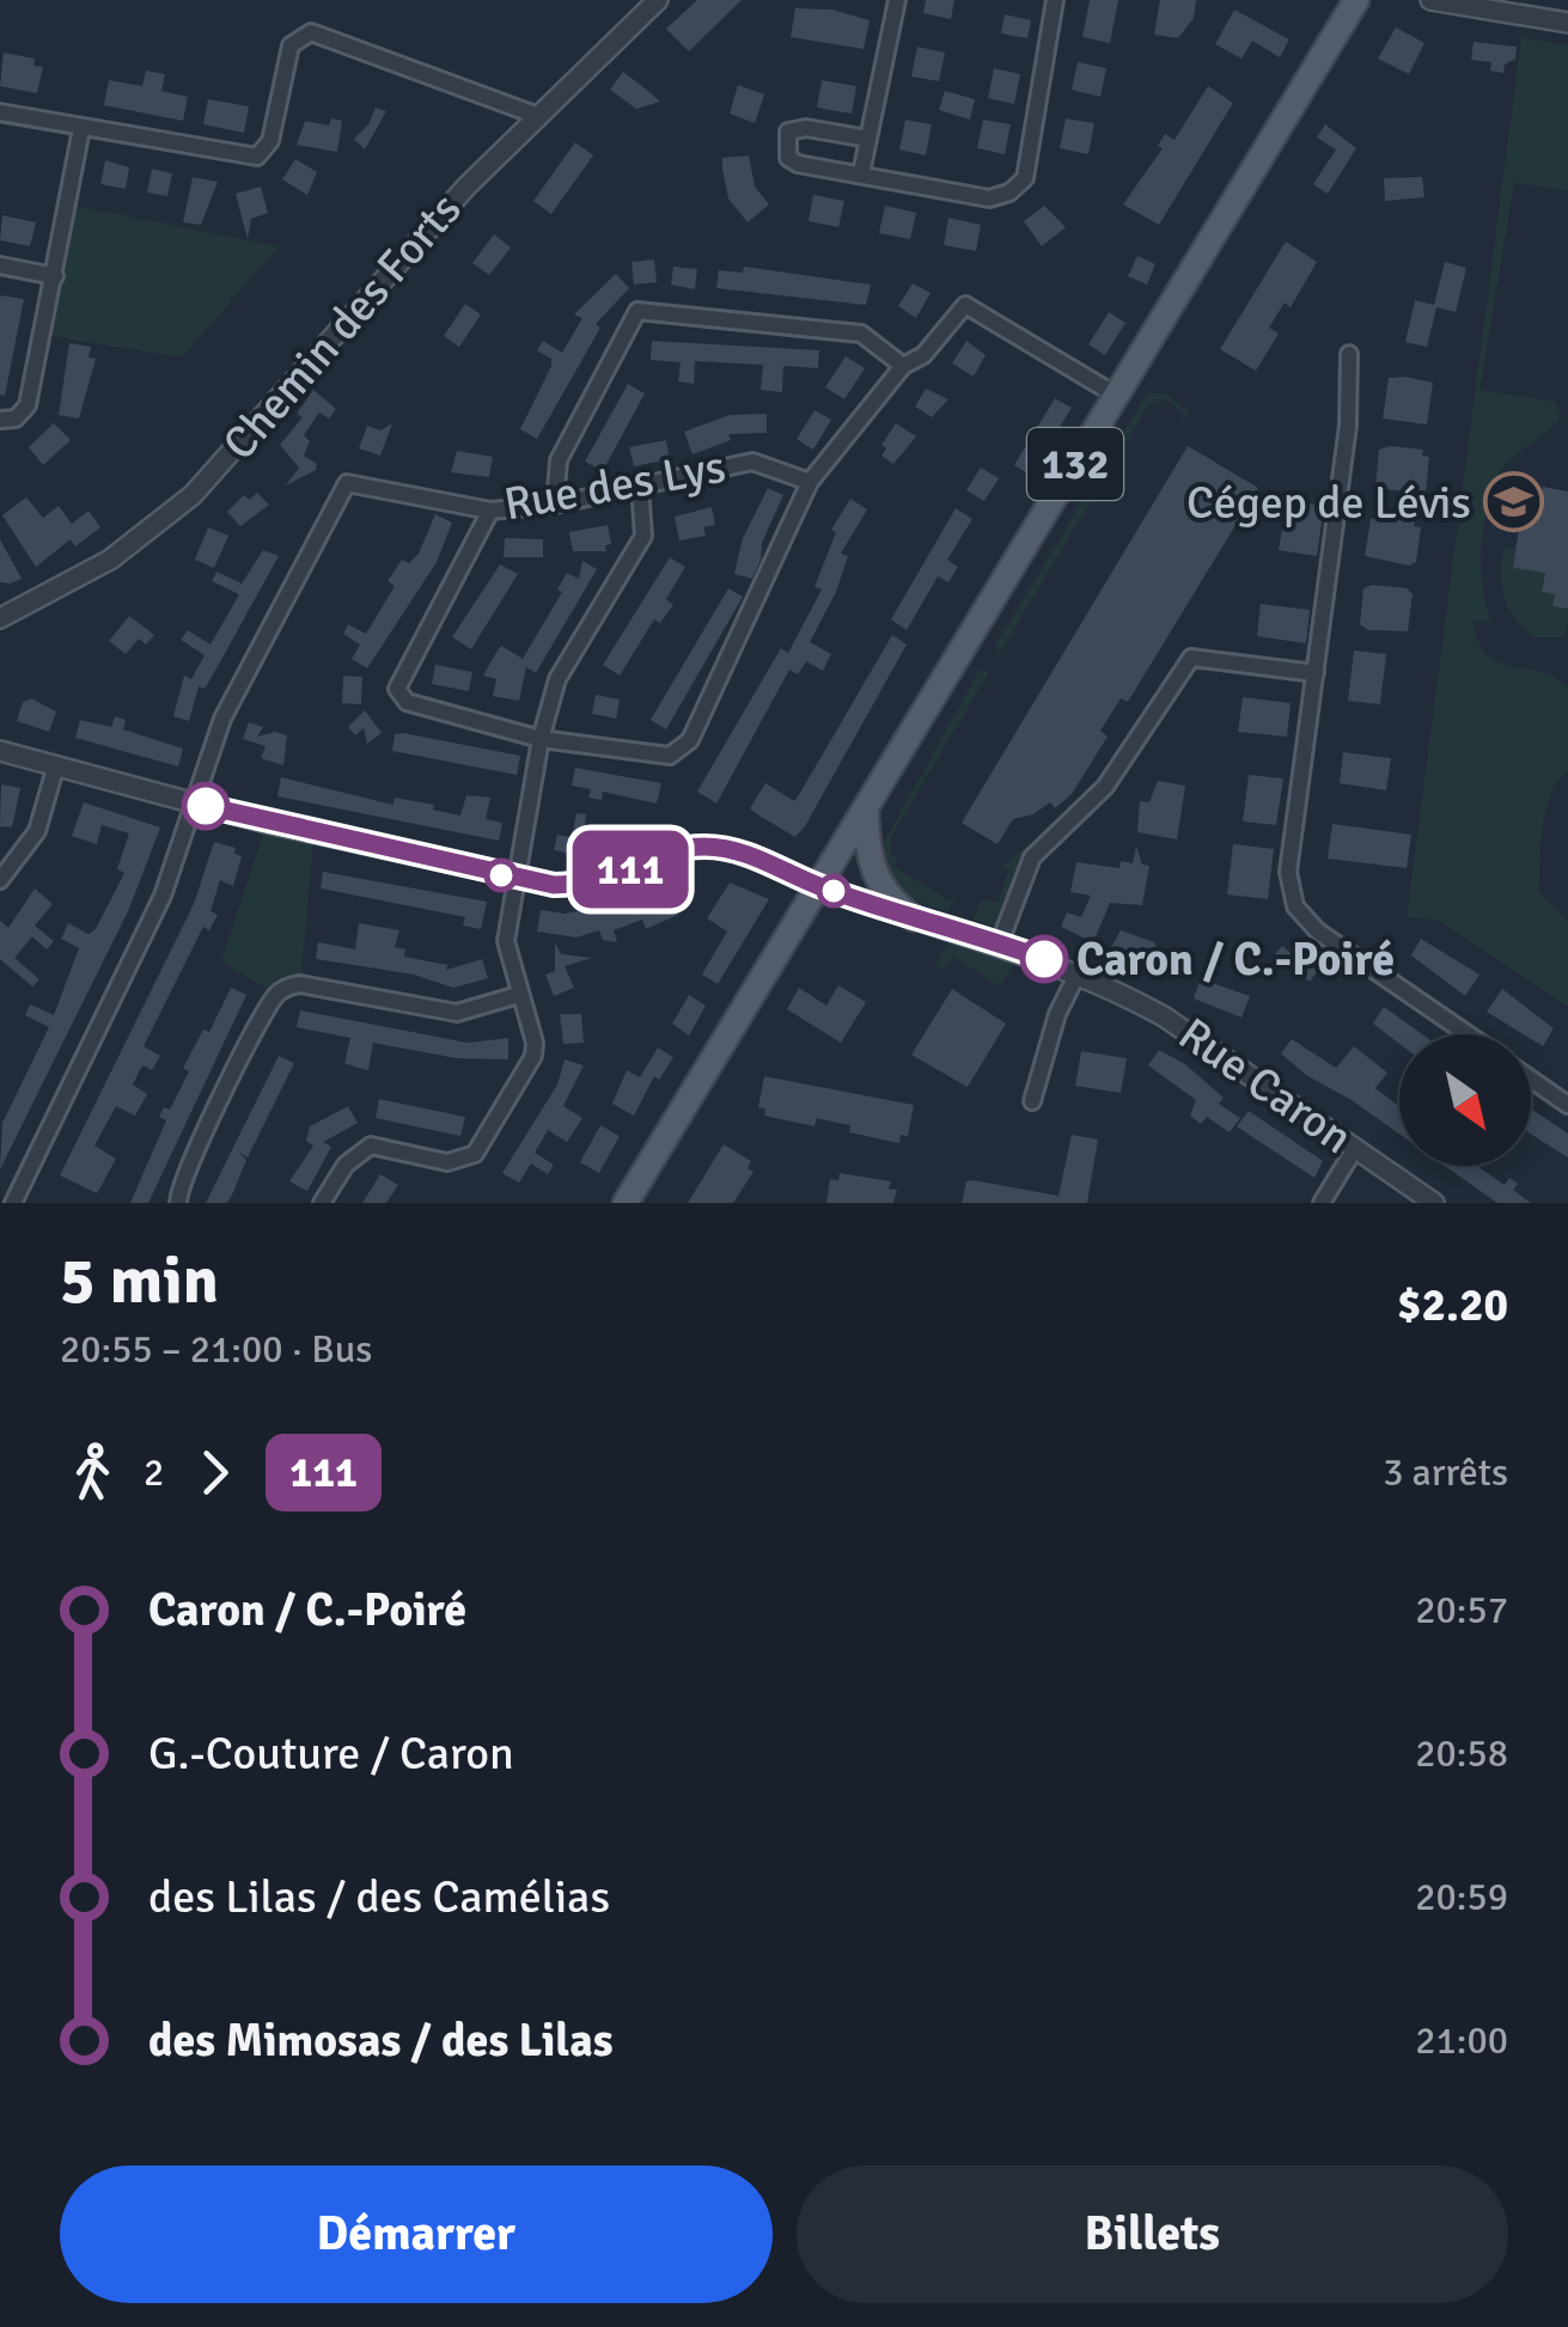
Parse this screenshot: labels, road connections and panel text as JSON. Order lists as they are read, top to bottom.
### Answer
{
  "streets": {
    "main road": ["132"],
    "street": ["Chemin des Forts", "Rue des Lys", "Rue Caron"]
  },
  "crossings": [
    ["132", "Rue Caron"],
    ["Rue des Lys", "Rue Caron"]
  ],
  "places": {
    "school or university": ["Cégep de Lévis"],
    "other": ["Caron / C.-Poiré"]
  },
  "lines": ["bus line 111"],
  "north": "bottom right",
  "page": {
    "on_map": "111",
    "heading": ["5 min", "20:55 – 21:00 · Bus", "$2.20"],
    "legs": ["2", "111", "3 arrêts"],
    "list": [
      {
        "name": "Caron / C.-Poiré",
        "value": "20:57"
      },
      {
        "name": "G.-Couture / Caron",
        "value": "20:58"
      },
      {
        "name": "des Lilas / des Camélias",
        "value": "20:59"
      },
      {
        "name": "des Mimosas / des Lilas",
        "value": "21:00"
      }
    ],
    "buttons": ["Démarrer", "Billets"]
  }
}
